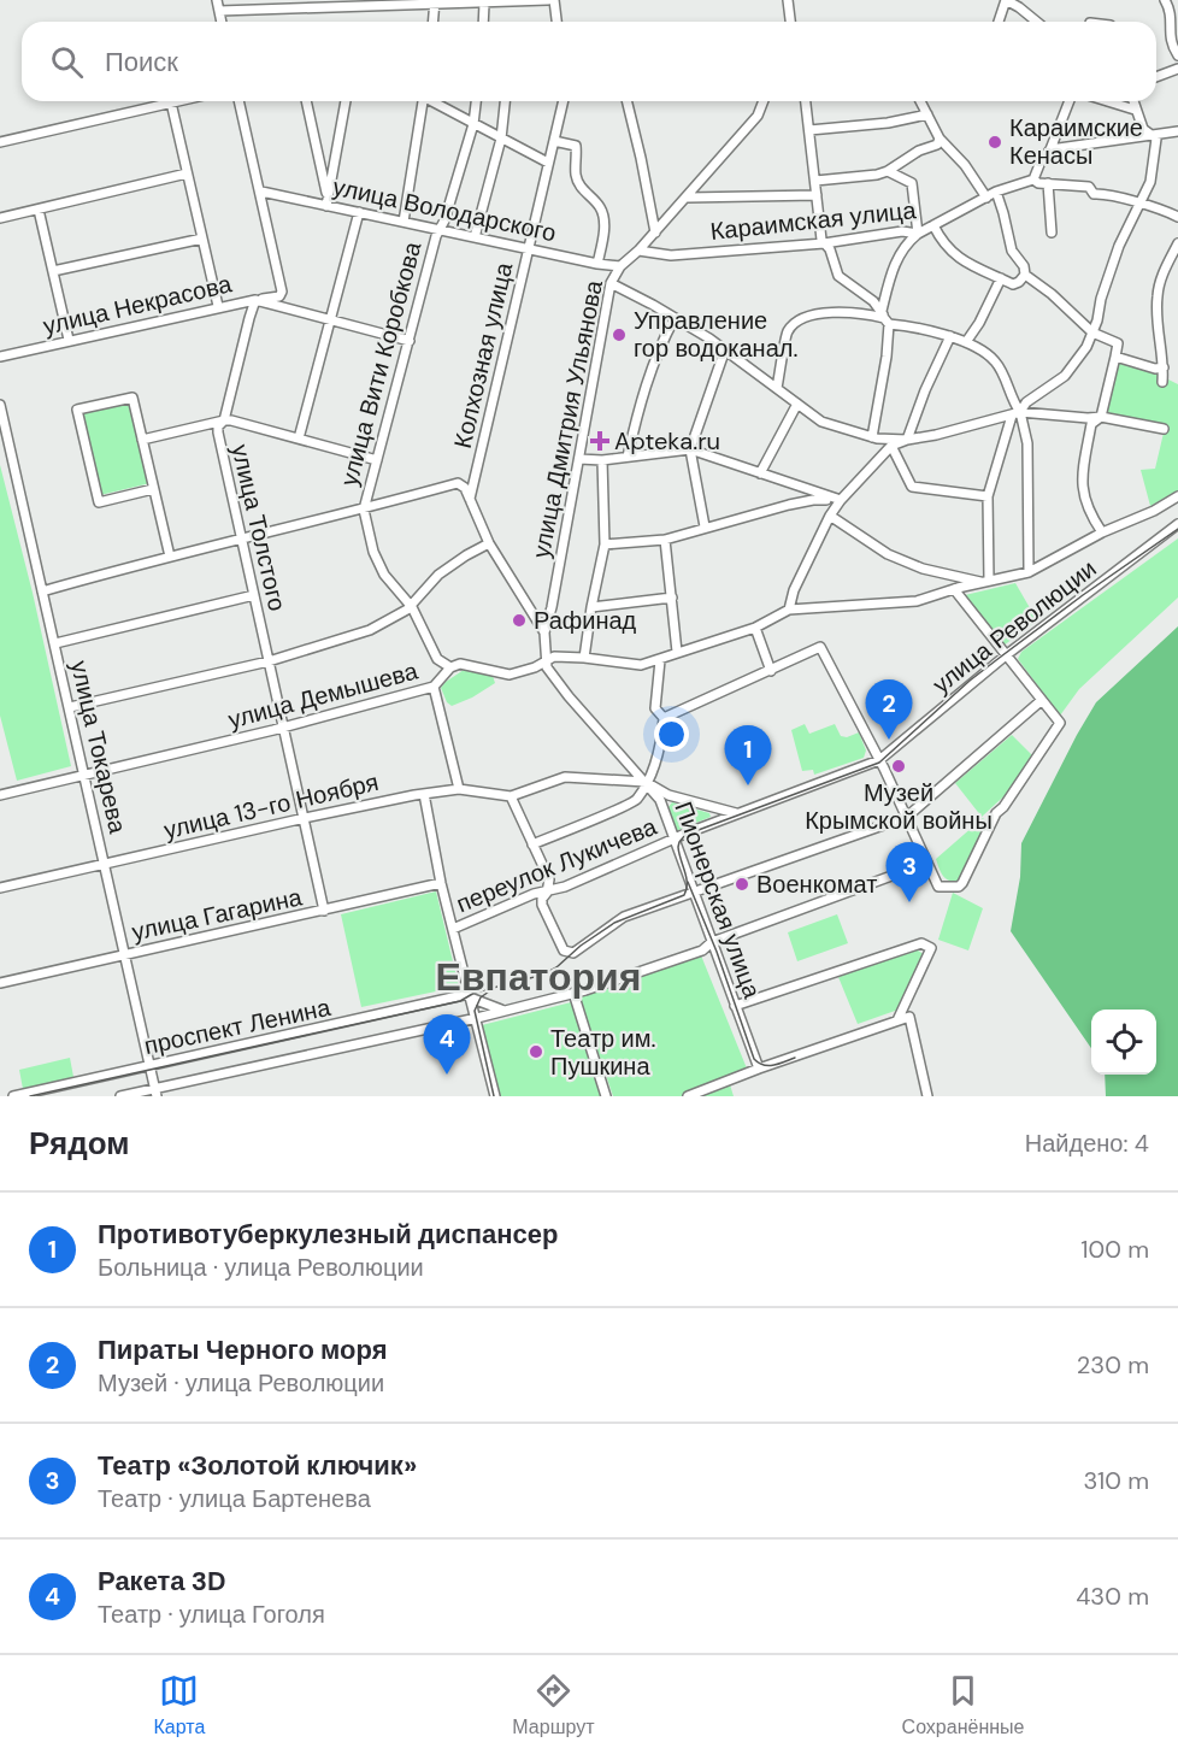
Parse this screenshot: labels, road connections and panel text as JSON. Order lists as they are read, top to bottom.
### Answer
{
  "streets": {
    "street": [
      "улица Володарского",
      "Караимская улица",
      "улица Некрасова",
      "Колхозная улица",
      "улица Вити Коробкова",
      "улица Дмитрия Ульянова",
      "улица Толстого",
      "улица Революции",
      "улица Демышева",
      "улица Токарева",
      "улица 13-го Ноября",
      "переулок Лукичева",
      "Пионерская улица",
      "улица Гагарина",
      "проспект Ленина"
    ]
  },
  "crossings": [
    ["улица Володарского", "Колхозная улица"],
    ["улица Володарского", "улица Вити Коробкова"],
    ["улица Володарского", "улица Дмитрия Ульянова"],
    ["Караимская улица", "улица Дмитрия Ульянова"],
    ["улица Некрасова", "улица Вити Коробкова"],
    ["улица Некрасова", "улица Толстого"],
    ["улица Вити Коробкова", "улица Демышева"],
    ["улица Толстого", "улица Демышева"],
    ["улица Толстого", "улица 13-го Ноября"],
    ["улица Толстого", "улица Гагарина"],
    ["улица Революции", "переулок Лукичева"],
    ["улица Революции", "Пионерская улица"],
    ["улица Демышева", "улица Токарева"],
    ["улица Демышева", "Пионерская улица"],
    ["улица Токарева", "улица 13-го Ноября"],
    ["улица Токарева", "улица Гагарина"],
    ["улица Токарева", "проспект Ленина"],
    ["переулок Лукичева", "Пионерская улица"],
    ["Пионерская улица", "проспект Ленина"]
  ],
  "districts": ["Евпатория"],
  "places": {
    "other": [
      "Караимские Кенасы",
      "Управление гор водоканал.",
      "Рафинад",
      "Музей Крымской войны",
      "Военкомат",
      "Театр им. Пушкина"
    ],
    "health": ["Apteka.ru"]
  },
  "page": {
    "search": "Поиск",
    "pins": [
      "2",
      "1",
      "3",
      "4"
    ],
    "heading": ["Рядом", "Найдено: 4"],
    "list": [
      {
        "mark": "1",
        "name": "Противотуберкулезный диспансер",
        "note": "Больница · улица Революции",
        "value": "100 m"
      },
      {
        "mark": "2",
        "name": "Пираты Черного моря",
        "note": "Музей · улица Революции",
        "value": "230 m"
      },
      {
        "mark": "3",
        "name": "Театр «Золотой ключик»",
        "note": "Театр · улица Бартенева",
        "value": "310 m"
      },
      {
        "mark": "4",
        "name": "Ракета 3D",
        "note": "Театр · улица Гоголя",
        "value": "430 m"
      }
    ],
    "nav": ["Карта", "Маршрут", "Сохранённые"]
  }
}
